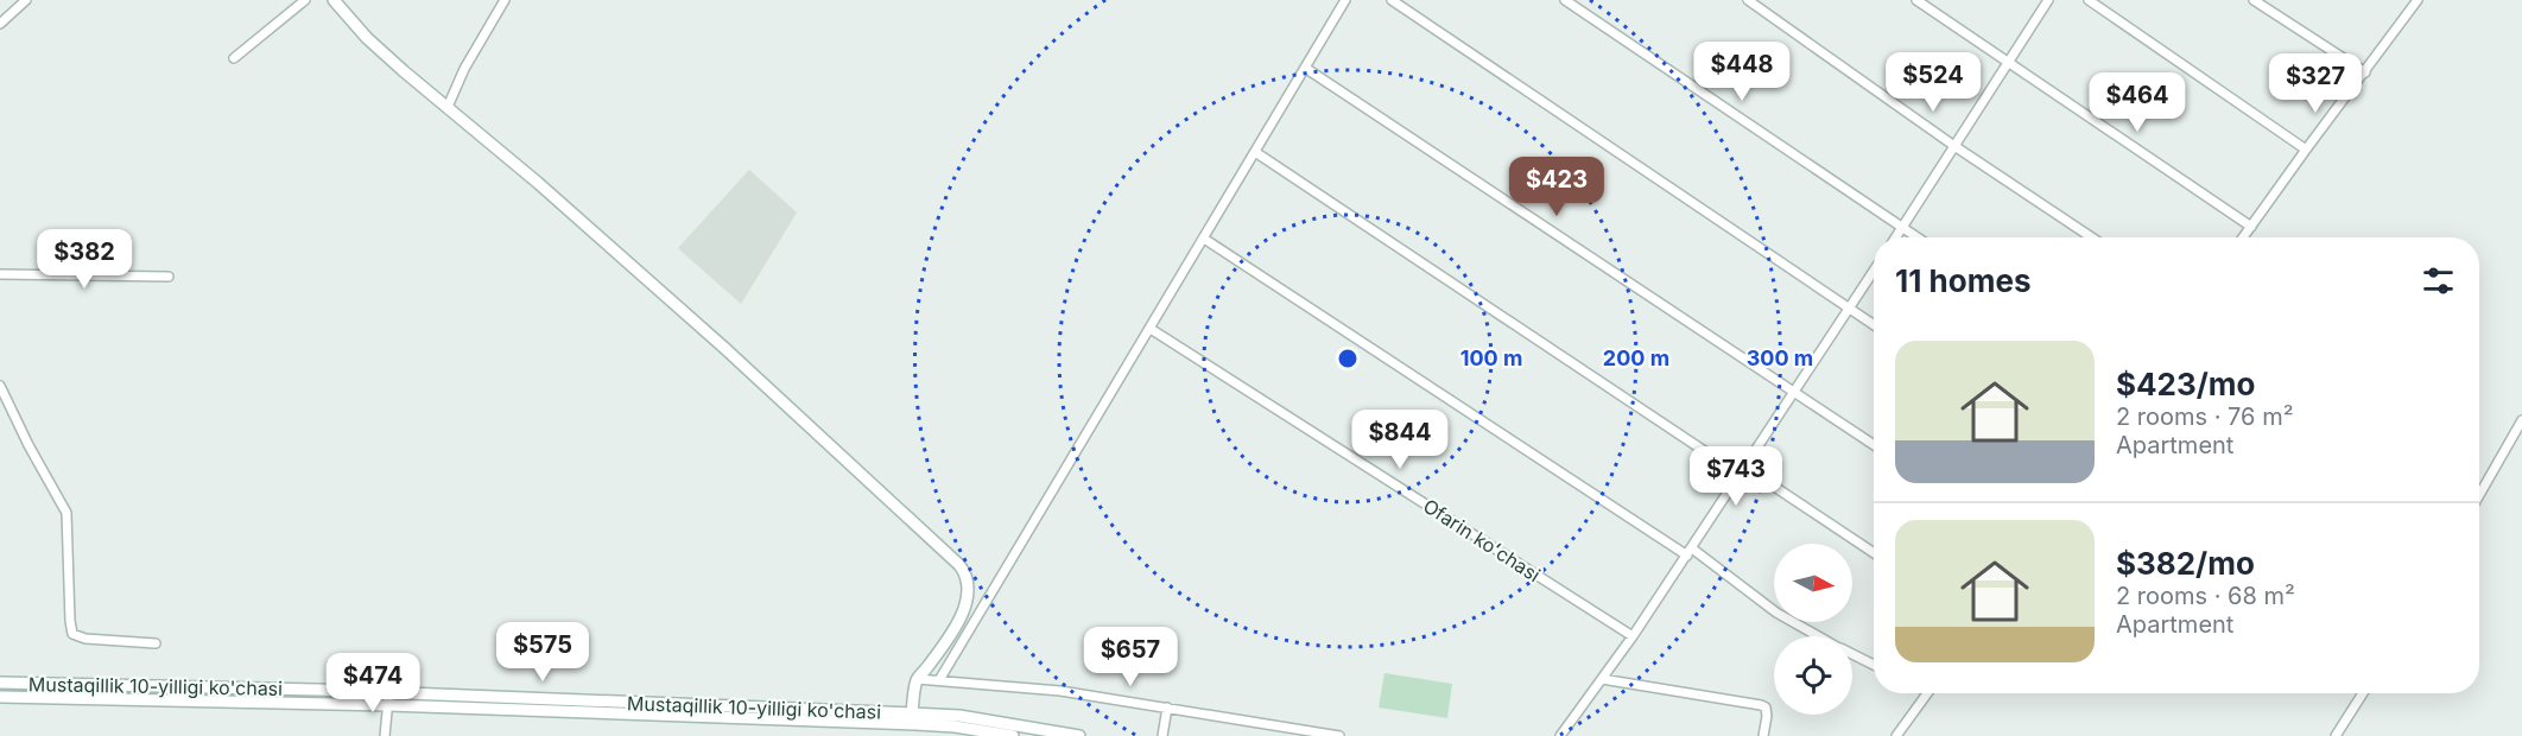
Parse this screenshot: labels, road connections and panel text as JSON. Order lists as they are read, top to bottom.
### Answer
{
  "streets": {
    "main road": ["Mustaqillik 10-yilligi ko'chasi"],
    "street": ["Ofarin koʻchasi"]
  },
  "north": "right",
  "page": {
    "price": [
      "$448",
      "$524",
      "$327",
      "$464",
      "$423",
      "$382",
      "$844",
      "$743",
      "$575",
      "$657",
      "$474"
    ],
    "heading": "11 homes",
    "list": [
      {
        "name": "$423/mo",
        "note": "2 rooms · 76 m² · Apartment"
      },
      {
        "name": "$382/mo",
        "note": "2 rooms · 68 m² · Apartment"
      }
    ]
  },
  "rings": ["100 m", "200 m", "300 m"]
}
